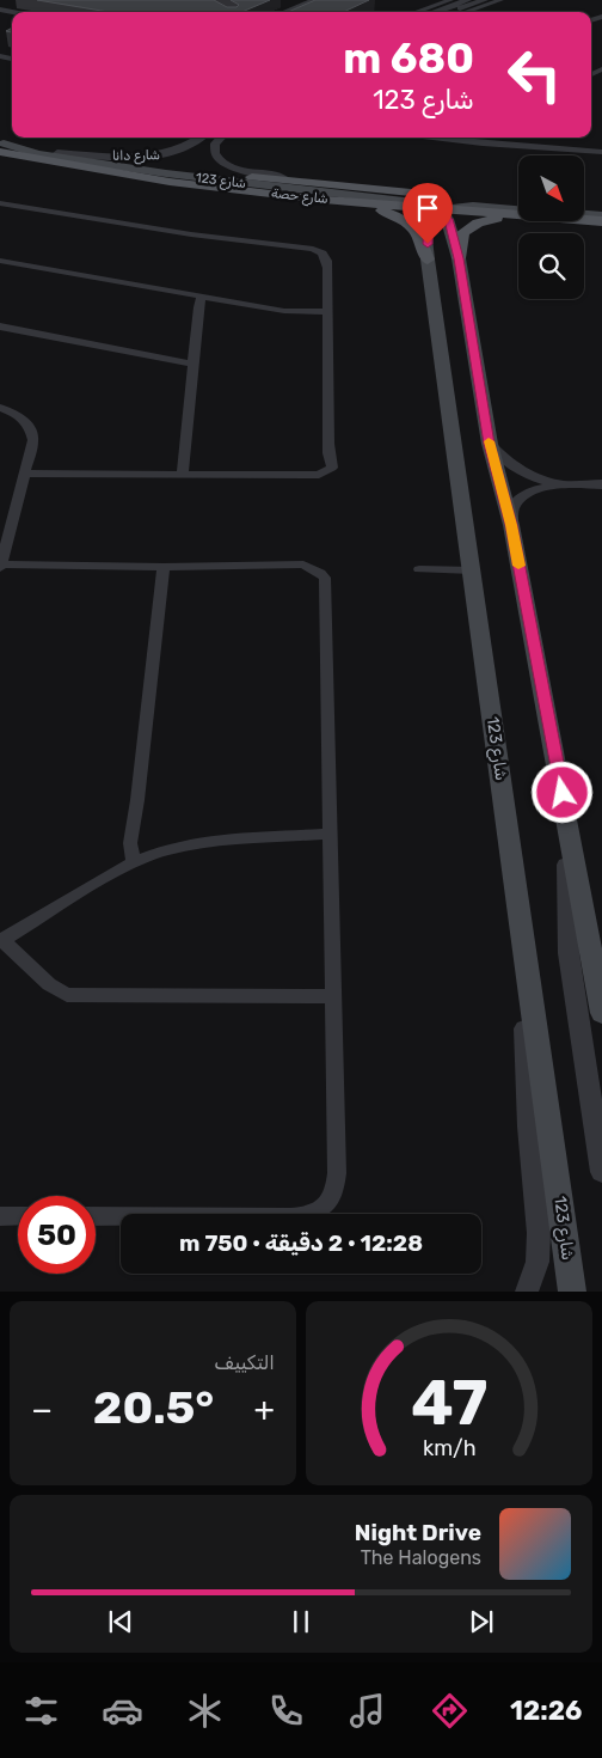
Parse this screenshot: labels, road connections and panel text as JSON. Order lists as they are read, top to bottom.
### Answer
{
  "streets": {
    "main road": ["شارع 123", "شارع حصة"],
    "street": ["شارع دانا"]
  },
  "crossings": [
    ["شارع دانا", "شارع حصة"],
    ["شارع 123", "شارع حصة"]
  ],
  "north": "bottom right",
  "page": {
    "turn": ["680 m", "شارع 123"],
    "limit": "50",
    "trip": "12:28 · 2 دقيقة · 750 m",
    "tile": "التكييف",
    "heat": ["−", "20.5°", "+"],
    "song": ["Night Drive", "The Halogens"],
    "tabs": "12:26",
    "gauge": ["47", "km/h"]
  }
}
